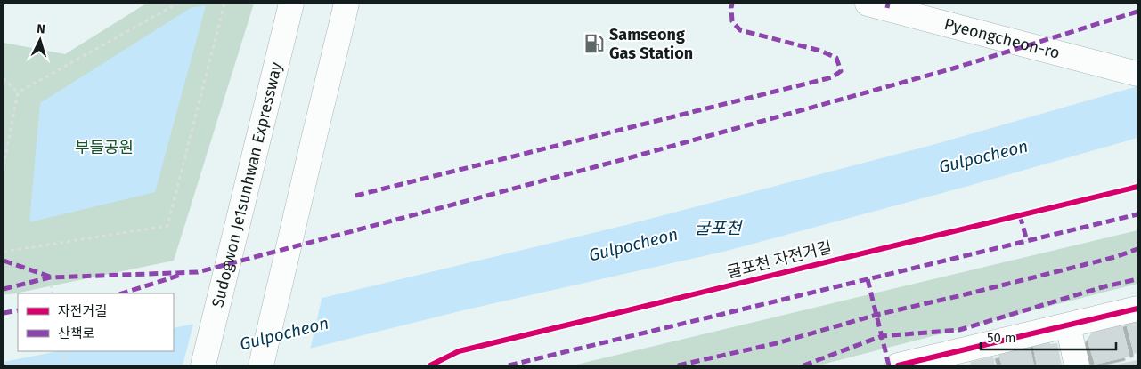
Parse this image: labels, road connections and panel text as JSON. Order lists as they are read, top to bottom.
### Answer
{
  "streets": {
    "main road": ["Pyeongcheon-ro", "Sudogwon Je1sunhwan Expressway"],
    "cycle path": ["굴포천 자전거길"]
  },
  "water": ["Gulpocheon", "굴포천"],
  "parks": ["부들공원"],
  "places": {
    "fuel station": ["Samseong Gas Station"]
  },
  "legend": ["자전거길", "산책로"],
  "scale_bar": "50 m",
  "north": "top"
}
